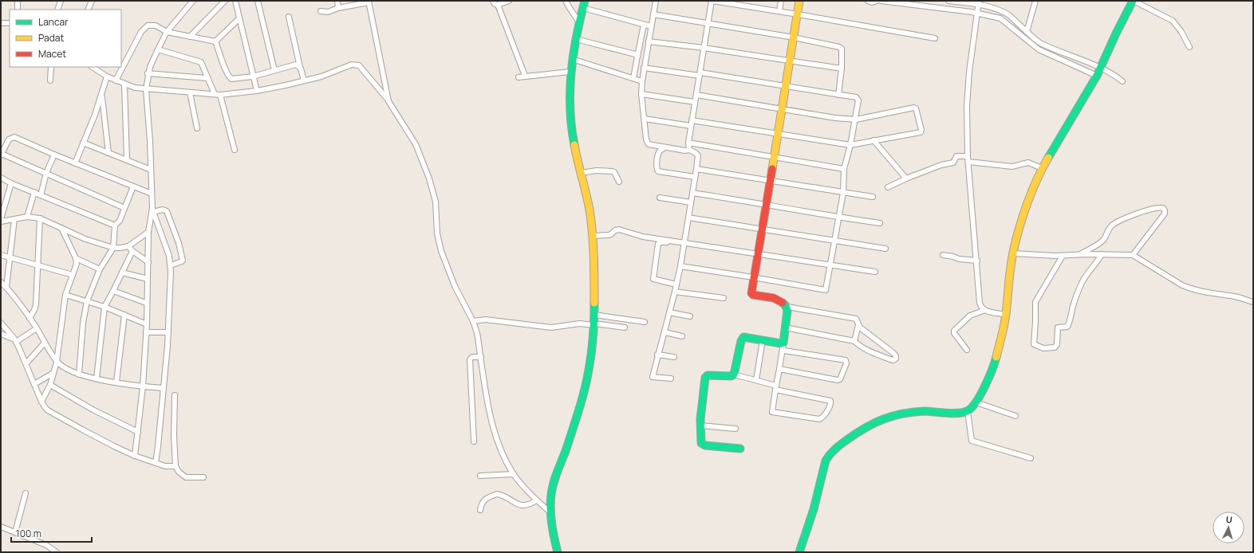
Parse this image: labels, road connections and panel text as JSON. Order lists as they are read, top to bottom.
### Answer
{
  "legend": ["Lancar", "Padat", "Macet"],
  "scale_bar": "100 m",
  "north": "top"
}
